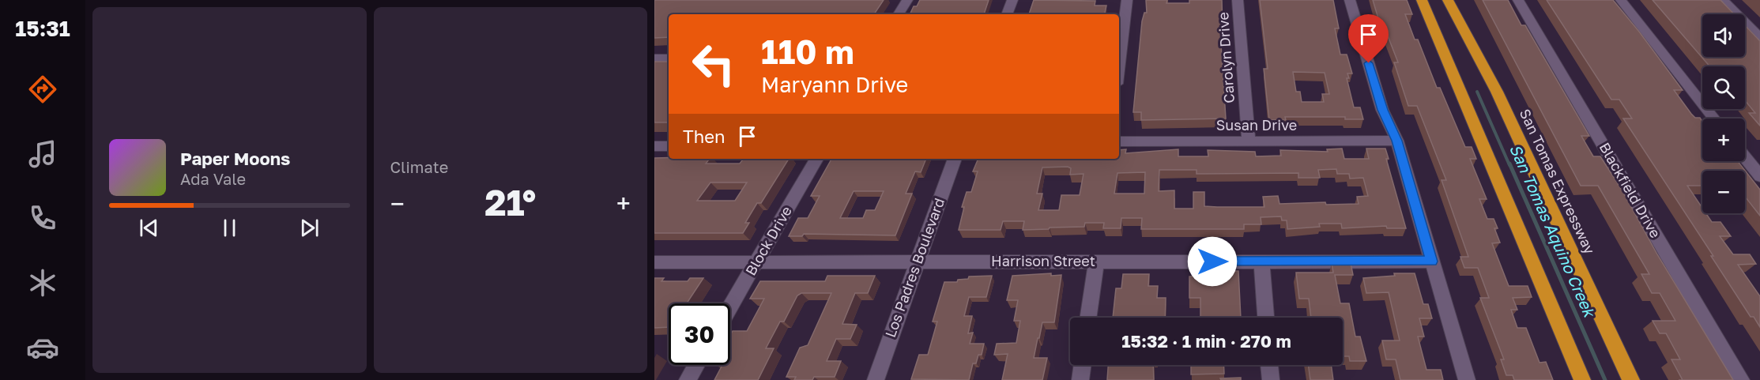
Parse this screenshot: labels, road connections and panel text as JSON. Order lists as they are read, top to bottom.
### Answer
{
  "streets": {
    "highway": ["San Tomas Expressway"],
    "street": [
      "Carolyn Drive",
      "Susan Drive",
      "Blackfield Drive",
      "Block Drive",
      "Harrison Street",
      "Los Padres Boulevard"
    ]
  },
  "crossings": [
    ["Carolyn Drive", "Susan Drive"],
    ["Block Drive", "Harrison Street"],
    ["Harrison Street", "Los Padres Boulevard"]
  ],
  "water": ["San Tomas Aquino Creek"],
  "page": {
    "tabs": "15:31",
    "tile": "Climate",
    "map_buttons": ["+", "−"],
    "turn": ["110 m", "Maryann Drive"],
    "then": "Then",
    "song": ["Paper Moons", "Ada Vale"],
    "heat": ["−", "21°", "+"],
    "limit": "30",
    "trip": "15:32 · 1 min · 270 m"
  }
}
